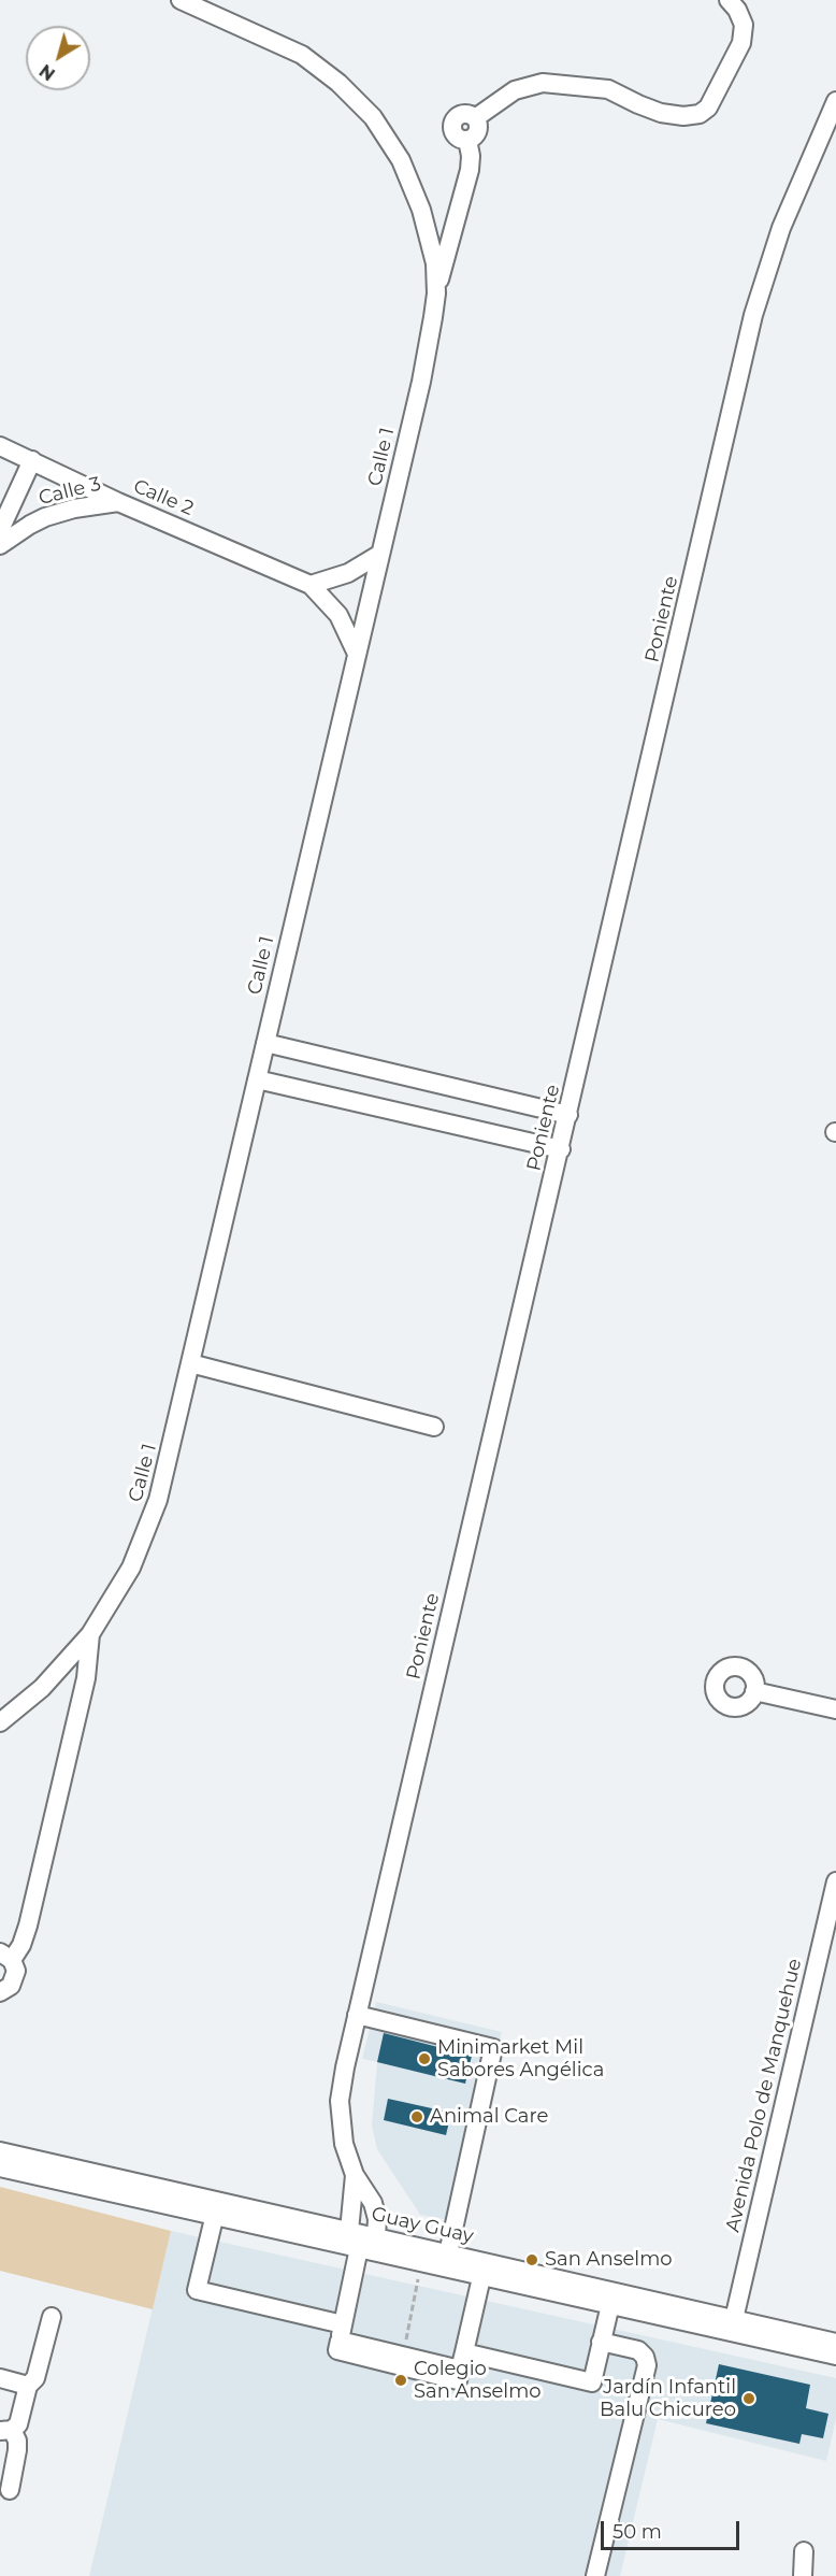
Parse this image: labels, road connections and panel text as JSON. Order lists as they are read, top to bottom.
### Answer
{
  "streets": {
    "street": [
      "Calle 1",
      "Calle 3",
      "Calle 2",
      "Poniente",
      "Avenida Polo de Manquehue",
      "Guay Guay"
    ]
  },
  "crossings": [
    ["Calle 1", "Calle 2"],
    ["Calle 3", "Calle 2"],
    ["Poniente", "Guay Guay"],
    ["Avenida Polo de Manquehue", "Guay Guay"]
  ],
  "places": [
    "Minimarket Mil Sabores Angélica",
    "Animal Care",
    "San Anselmo",
    "Colegio San Anselmo",
    "Jardín Infantil Balu Chicureo"
  ],
  "scale_bar": "50 m",
  "north": "bottom left"
}
